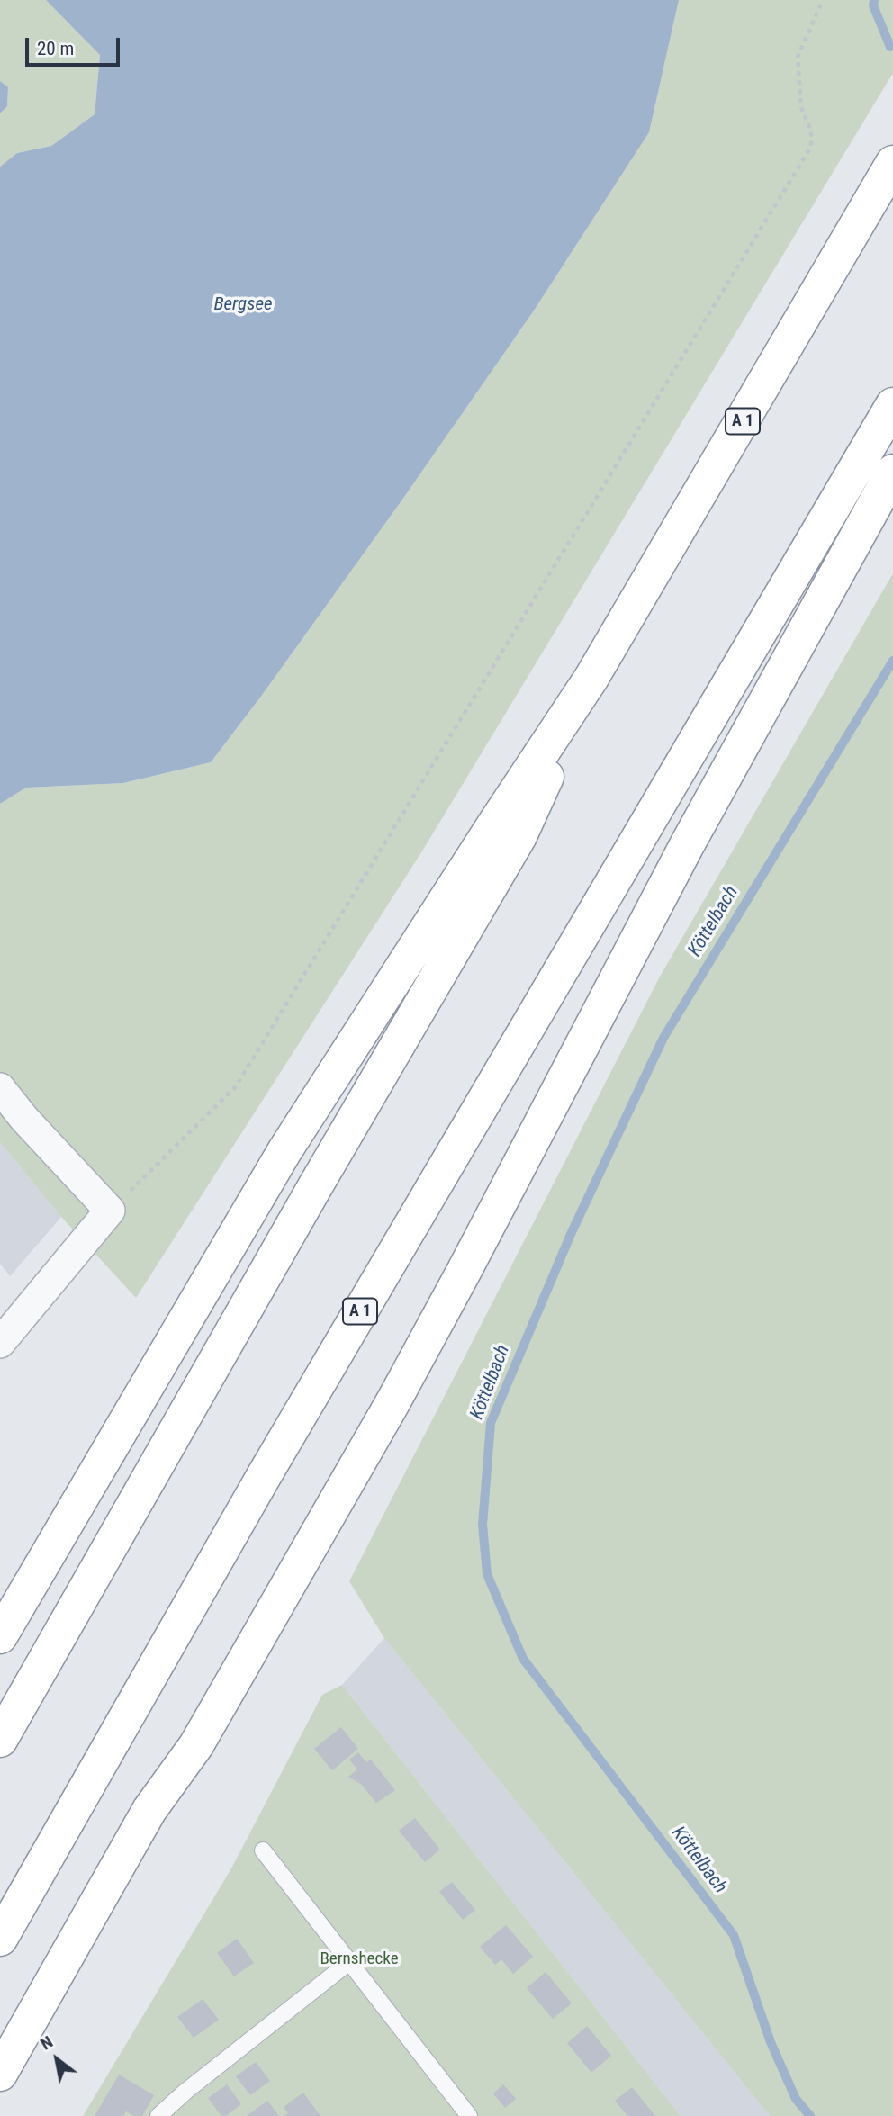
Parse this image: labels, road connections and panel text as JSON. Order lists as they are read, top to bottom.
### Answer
{
  "streets": {
    "highway": ["A 1"]
  },
  "water": ["Bergsee", "Köttelbach"],
  "parks": ["Bernshecke"],
  "scale_bar": "20 m",
  "north": "top left"
}
